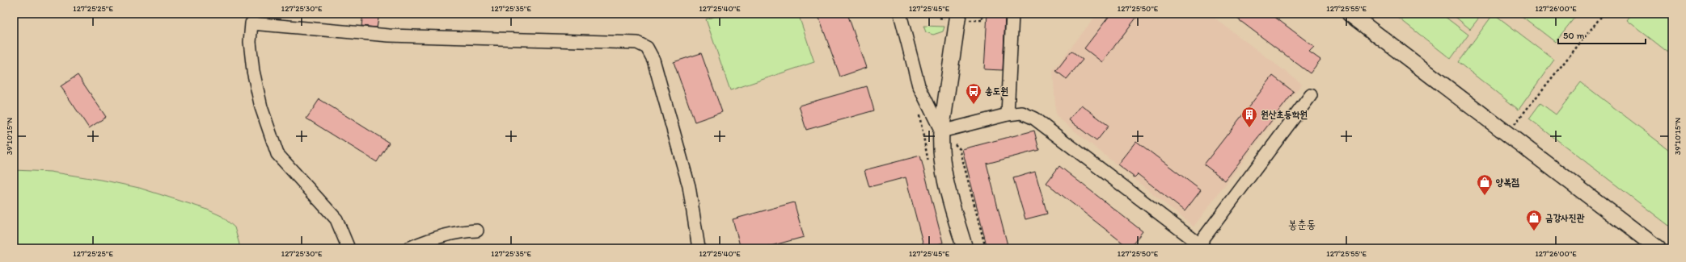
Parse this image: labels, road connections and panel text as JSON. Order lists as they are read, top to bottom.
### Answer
{
  "districts": ["봉춘동"],
  "places": {
    "bus stop": ["송도원"],
    "building": ["원산초등학원"],
    "shop": ["양복점", "금강사진관"]
  },
  "scale_bar": "50 m",
  "coordinates": [
    "127°25'25\"E",
    "127°25'30\"E",
    "127°25'35\"E",
    "127°25'40\"E",
    "127°25'45\"E",
    "127°25'50\"E",
    "127°25'55\"E",
    "127°26'00\"E",
    "39°10'15\"N"
  ]
}
